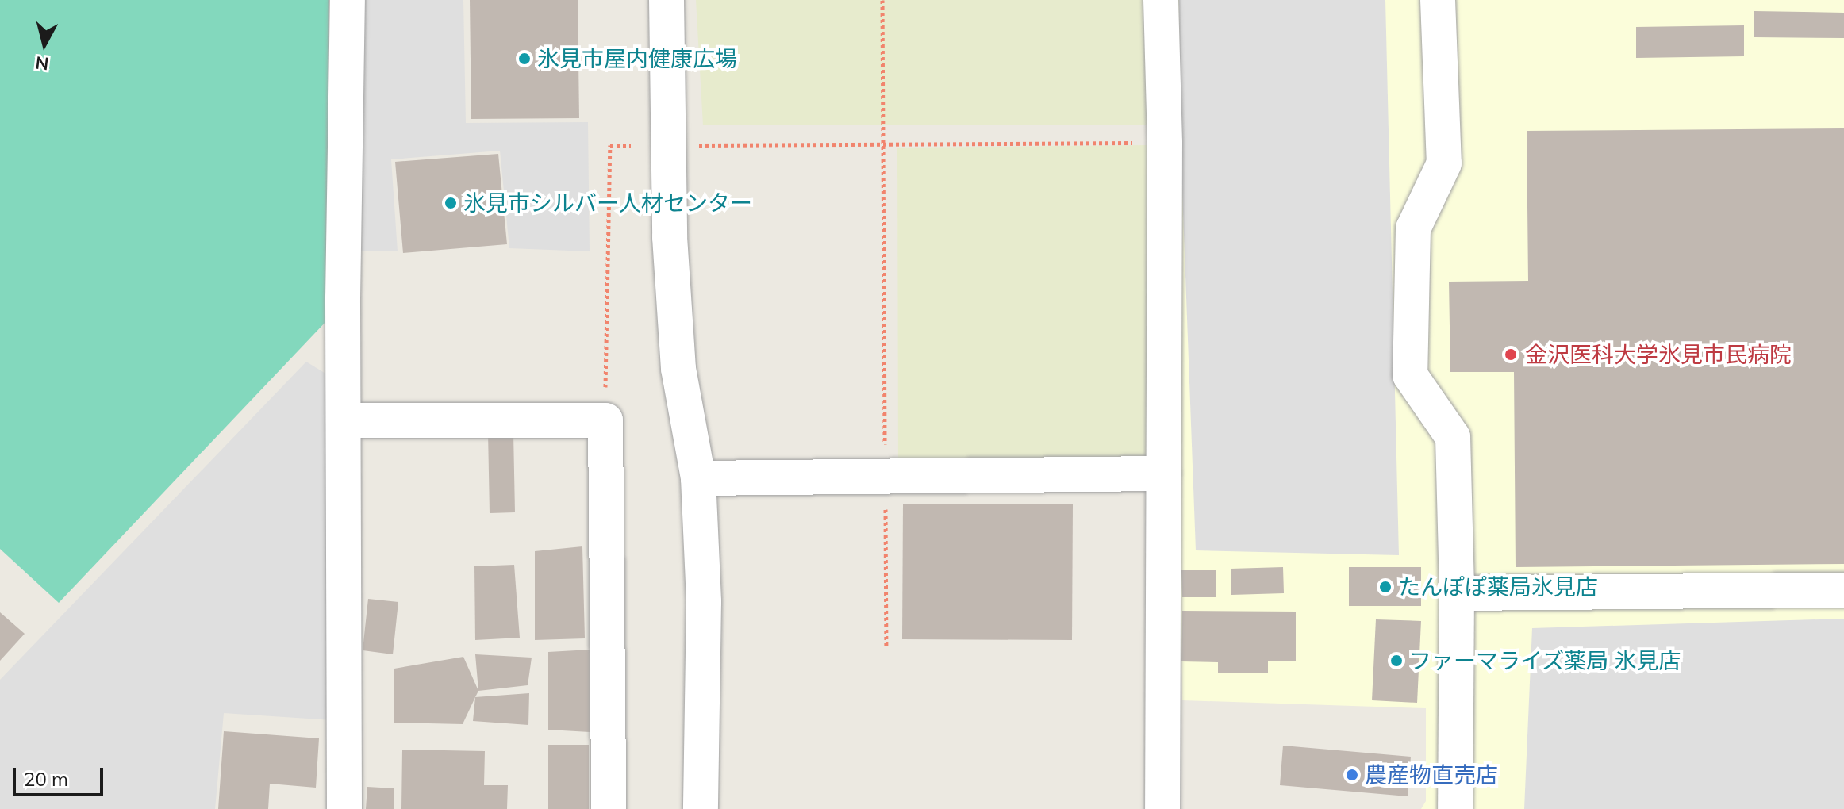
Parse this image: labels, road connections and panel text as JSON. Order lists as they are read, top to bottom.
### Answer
{
  "places": [
    "氷見市屋内健康広場",
    "氷見市シルバー人材センター",
    "金沢医科大学氷見市民病院",
    "たんぽぽ薬局氷見店",
    "ファーマライズ薬局 氷見店",
    "農産物直売店"
  ],
  "scale_bar": "20 m",
  "north": "bottom"
}
